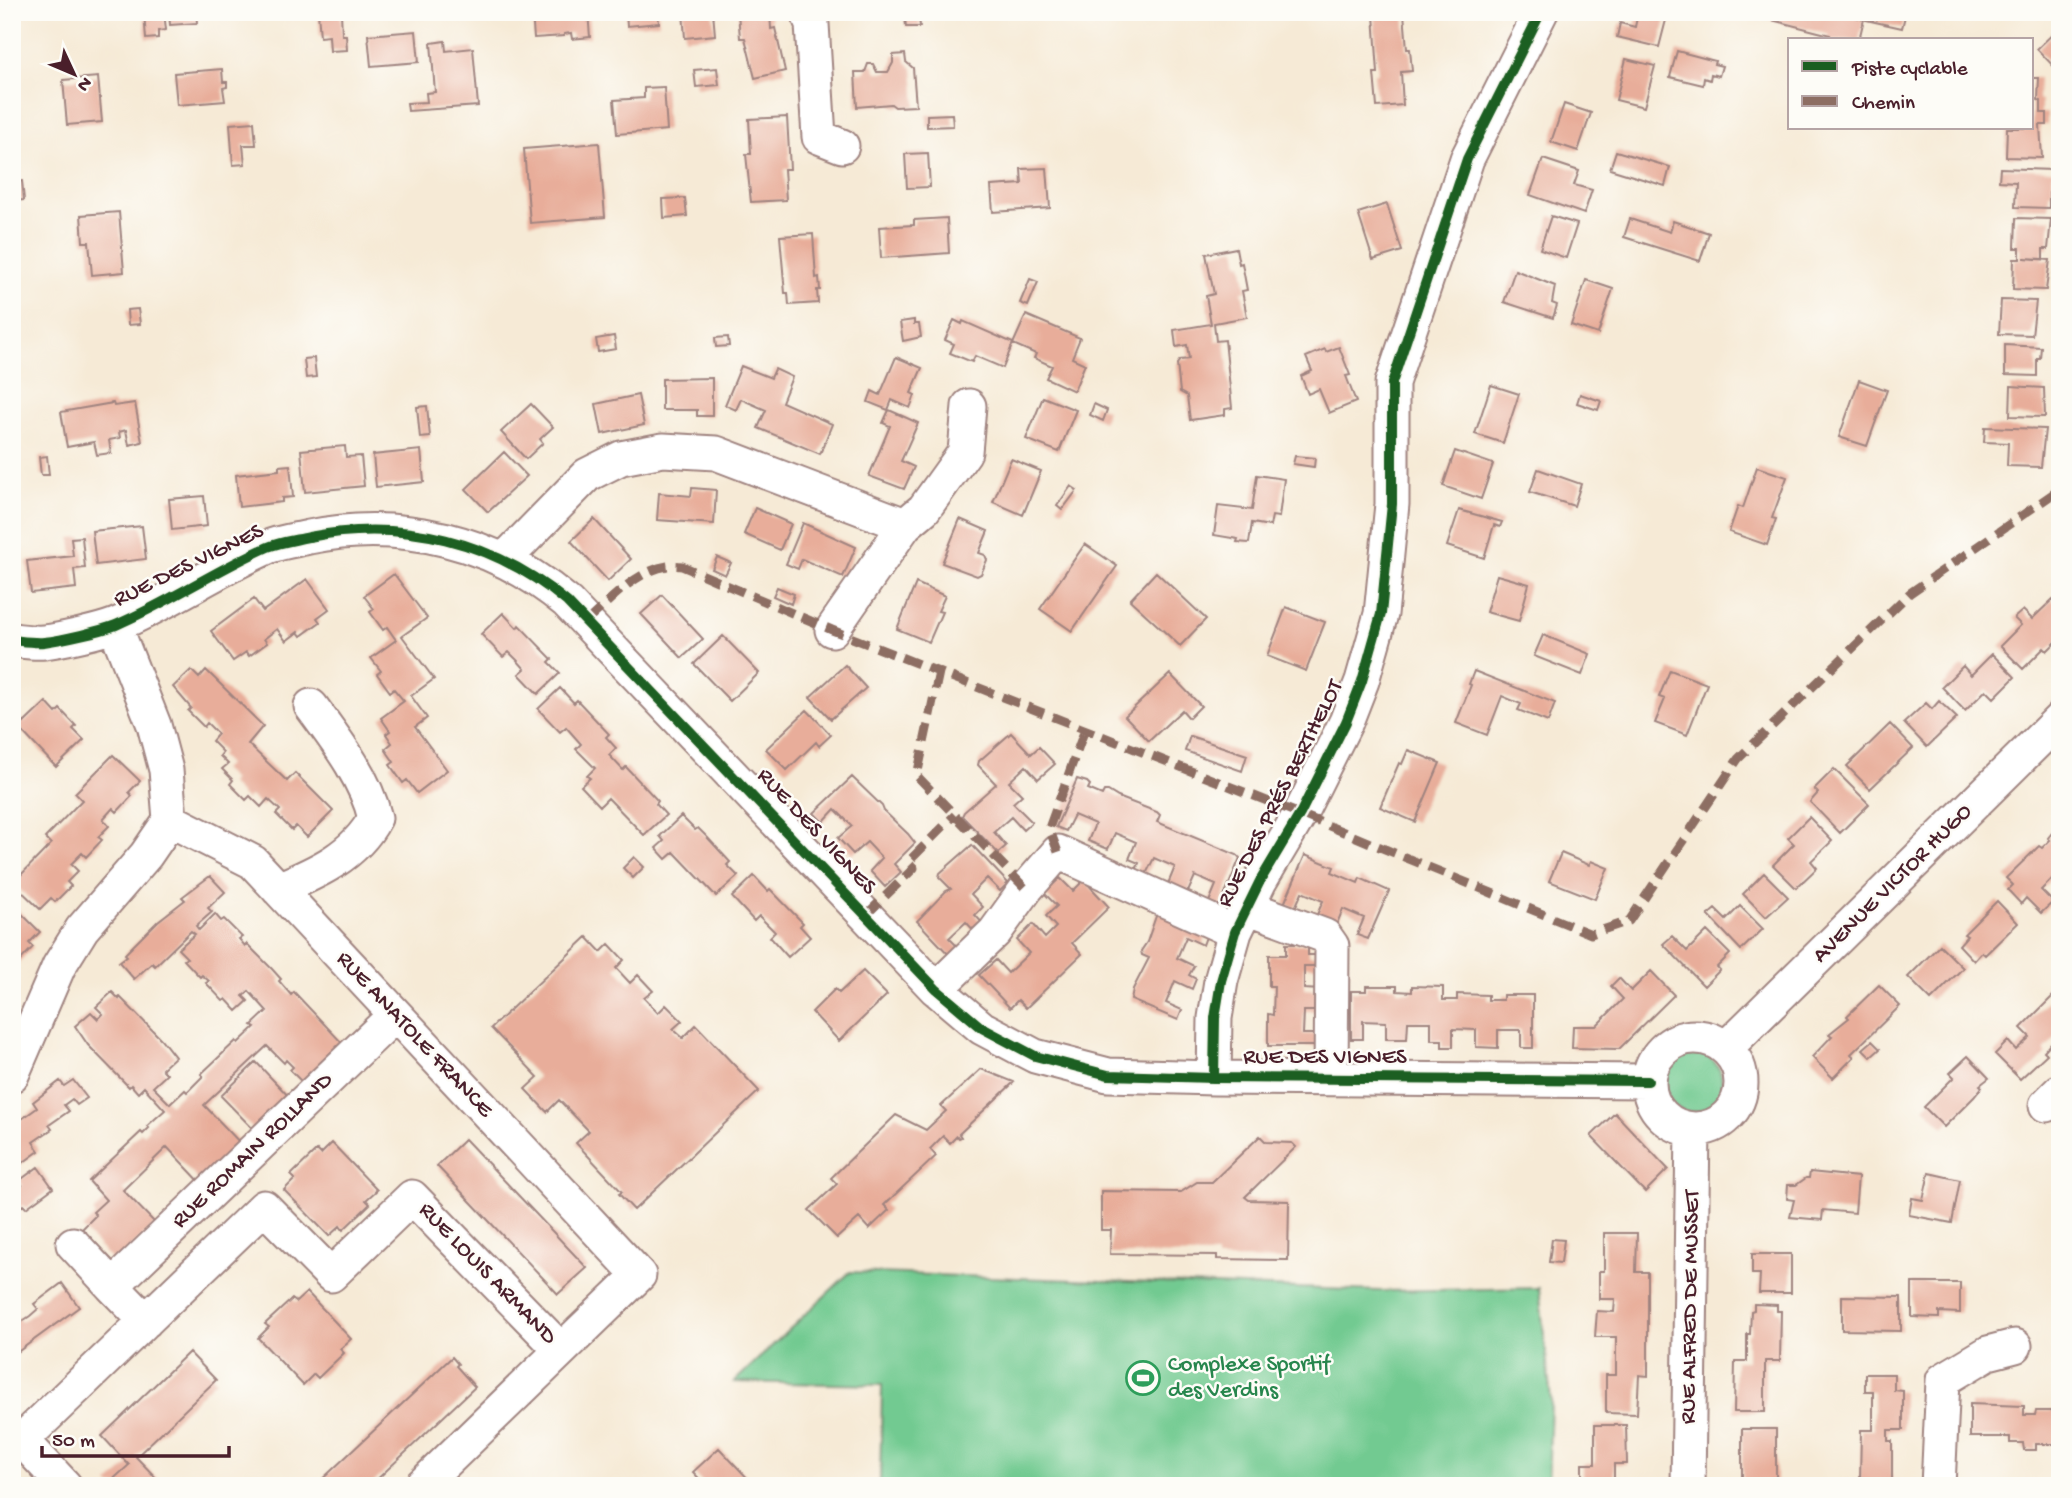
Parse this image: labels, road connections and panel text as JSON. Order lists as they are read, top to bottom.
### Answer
{
  "streets": {
    "street": [
      "RUE DES VIGNES",
      "RUE DES PRÉS BERTHELOT",
      "AVENUE VICTOR HUGO",
      "RUE ANATOLE FRANCE",
      "RUE ROMAIN ROLLAND",
      "RUE LOUIS ARMAND",
      "RUE ALFRED DE MUSSET"
    ]
  },
  "crossings": [
    ["RUE DES VIGNES", "RUE DES PRÉS BERTHELOT"],
    ["RUE DES VIGNES", "AVENUE VICTOR HUGO"],
    ["RUE DES VIGNES", "RUE ALFRED DE MUSSET"],
    ["AVENUE VICTOR HUGO", "RUE ALFRED DE MUSSET"],
    ["RUE ANATOLE FRANCE", "RUE ROMAIN ROLLAND"],
    ["RUE ANATOLE FRANCE", "RUE LOUIS ARMAND"],
    ["RUE ROMAIN ROLLAND", "RUE LOUIS ARMAND"]
  ],
  "places": {
    "sports": ["Complexe Sportif des Verdins"]
  },
  "legend": ["Piste cyclable", "Chemin"],
  "scale_bar": "50 m",
  "north": "bottom right"
}
